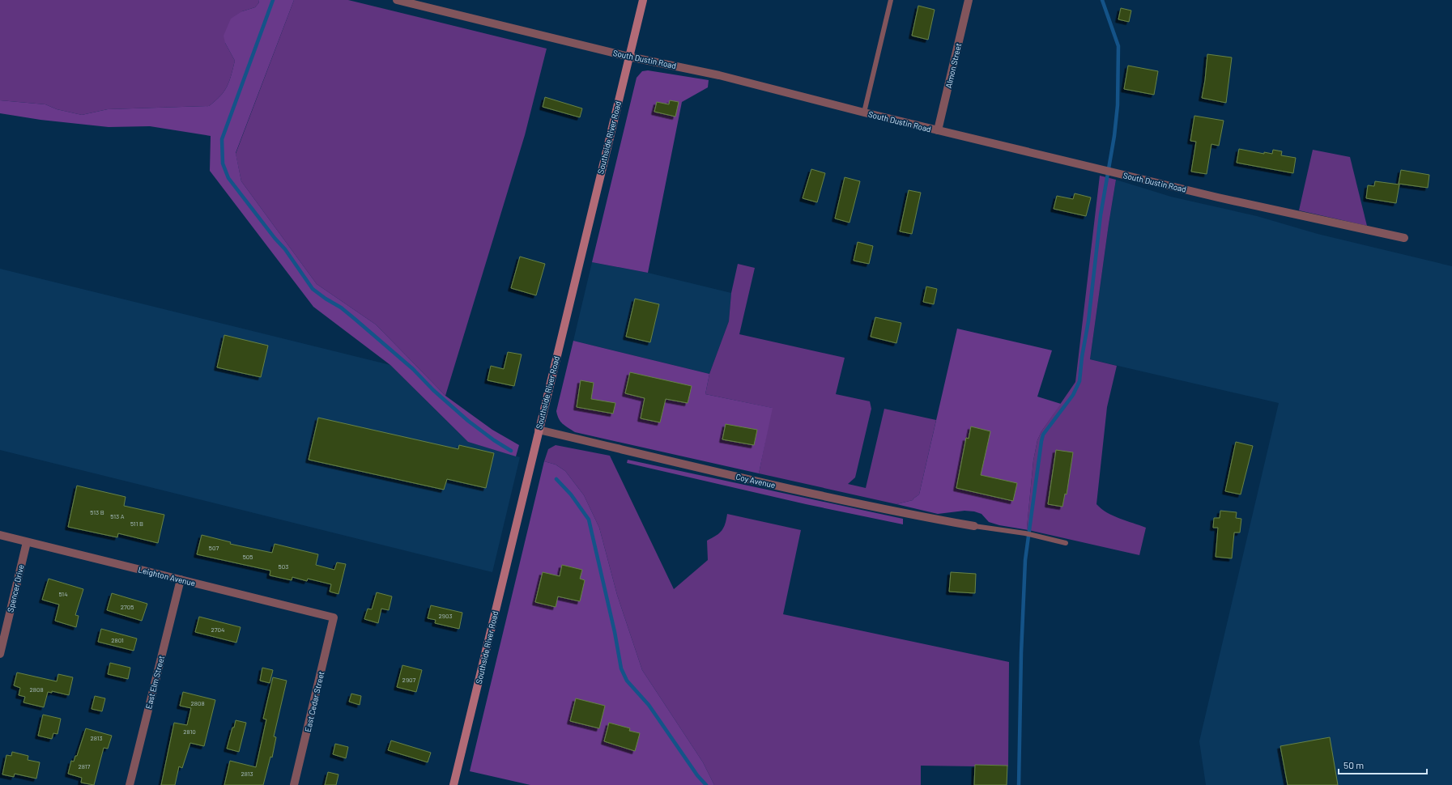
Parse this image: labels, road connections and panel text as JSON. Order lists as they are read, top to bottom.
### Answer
{
  "streets": {
    "main road": ["Southside River Road"],
    "street": [
      "South Dustin Road",
      "Almon Street",
      "Coy Avenue",
      "Leighton Avenue",
      "Spencer Drive",
      "East Elm Street",
      "East Cedar Street"
    ]
  },
  "crossings": [
    ["South Dustin Road", "Almon Street"],
    ["South Dustin Road", "Southside River Road"],
    ["Southside River Road", "Coy Avenue"],
    ["Leighton Avenue", "Spencer Drive"],
    ["Leighton Avenue", "East Elm Street"],
    ["Leighton Avenue", "East Cedar Street"]
  ],
  "house_numbers": [
    "513 B",
    "513 A",
    "511 B",
    "507",
    "505",
    "503",
    "514",
    "2705",
    "2903",
    "2704",
    "2801",
    "2907",
    "2808",
    "2808",
    "2810",
    "2813",
    "2817",
    "2813"
  ],
  "scale_bar": "50 m"
}
